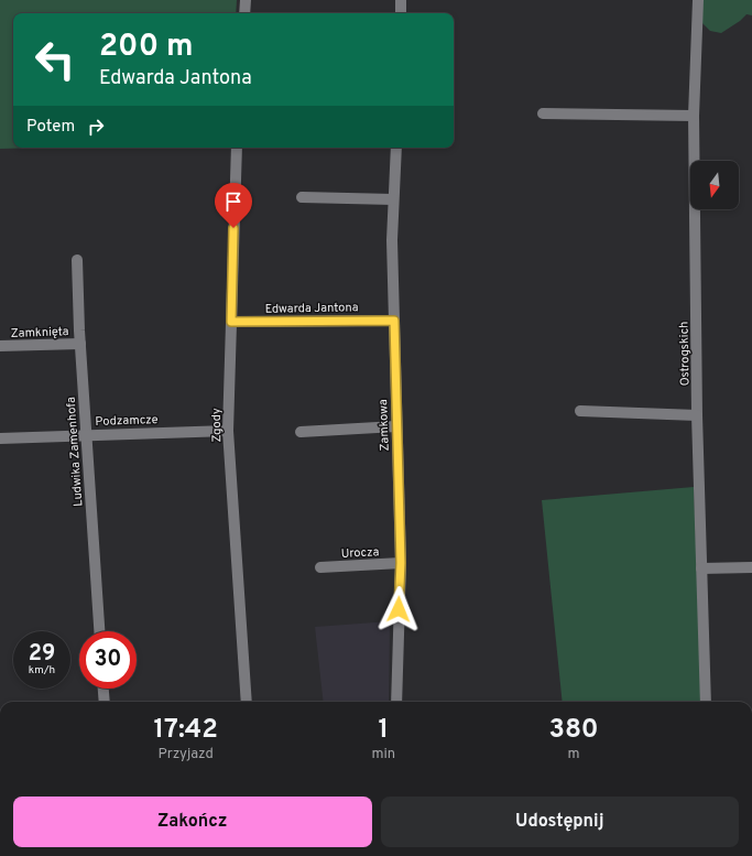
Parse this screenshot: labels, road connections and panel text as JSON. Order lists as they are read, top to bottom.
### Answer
{
  "streets": {
    "street": [
      "Edwarda Jantona",
      "Zamknięta",
      "Ostrogskich",
      "Podzamcze",
      "Zgody",
      "Zamkowa",
      "Ludwika Zamenhofa",
      "Urocza"
    ]
  },
  "crossings": [
    ["Edwarda Jantona", "Zgody"],
    ["Edwarda Jantona", "Zamkowa"],
    ["Zamknięta", "Ludwika Zamenhofa"],
    ["Podzamcze", "Zgody"],
    ["Podzamcze", "Ludwika Zamenhofa"],
    ["Zamkowa", "Urocza"]
  ],
  "north": "bottom",
  "page": {
    "turn": ["200 m", "Edwarda Jantona"],
    "then": "Potem",
    "speed": "29 km/h",
    "limit": "30",
    "eta": [
      "17:42",
      "Przyjazd",
      "1",
      "min",
      "380",
      "m"
    ],
    "buttons": ["Zakończ", "Udostępnij"]
  }
}
